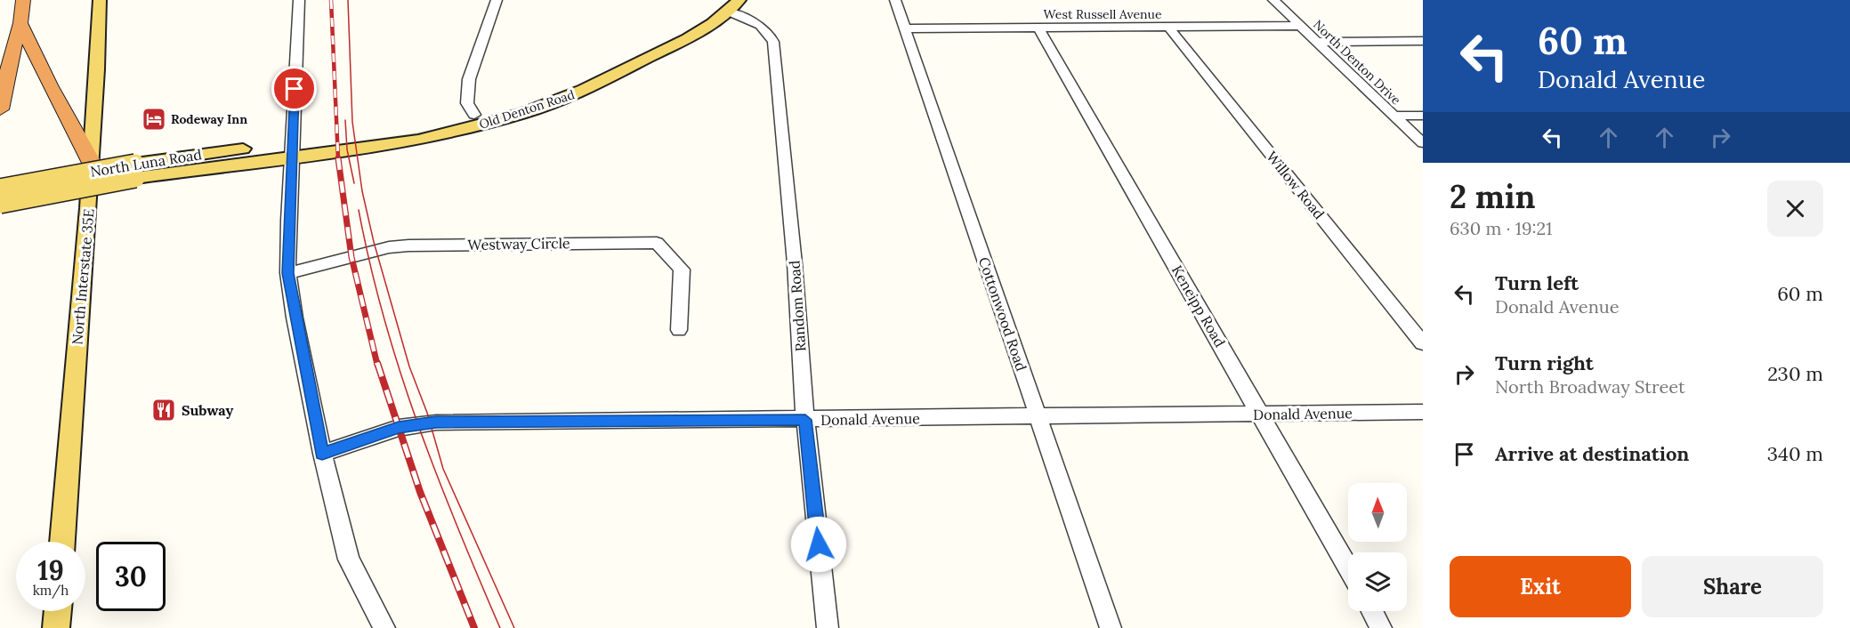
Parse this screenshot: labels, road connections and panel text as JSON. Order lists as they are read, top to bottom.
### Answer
{
  "streets": {
    "main road": ["Old Denton Road", "North Luna Road", "North Interstate 35E"],
    "street": [
      "West Russell Avenue",
      "North Denton Drive",
      "Willow Road",
      "Westway Circle",
      "Random Road",
      "Keneipp Road",
      "Cottonwood Road",
      "Donald Avenue"
    ]
  },
  "crossings": [
    ["West Russell Avenue", "North Denton Drive"],
    ["West Russell Avenue", "Willow Road"],
    ["West Russell Avenue", "Keneipp Road"],
    ["West Russell Avenue", "Cottonwood Road"],
    ["Old Denton Road", "North Luna Road"],
    ["Old Denton Road", "Random Road"],
    ["Random Road", "Donald Avenue"],
    ["Keneipp Road", "Donald Avenue"],
    ["Cottonwood Road", "Donald Avenue"]
  ],
  "places": {
    "hotel": ["Rodeway Inn"],
    "restaurant": ["Subway"]
  },
  "north": "top",
  "page": {
    "turn": ["60 m", "Donald Avenue"],
    "heading": ["2 min", "630 m · 19:21"],
    "list": [
      {
        "name": "Turn left",
        "note": "Donald Avenue",
        "value": "60 m"
      },
      {
        "name": "Turn right",
        "note": "North Broadway Street",
        "value": "230 m"
      },
      {
        "name": "Arrive at destination",
        "value": "340 m"
      }
    ],
    "speed": "19 km/h",
    "limit": "30",
    "buttons": ["Exit", "Share"]
  }
}
